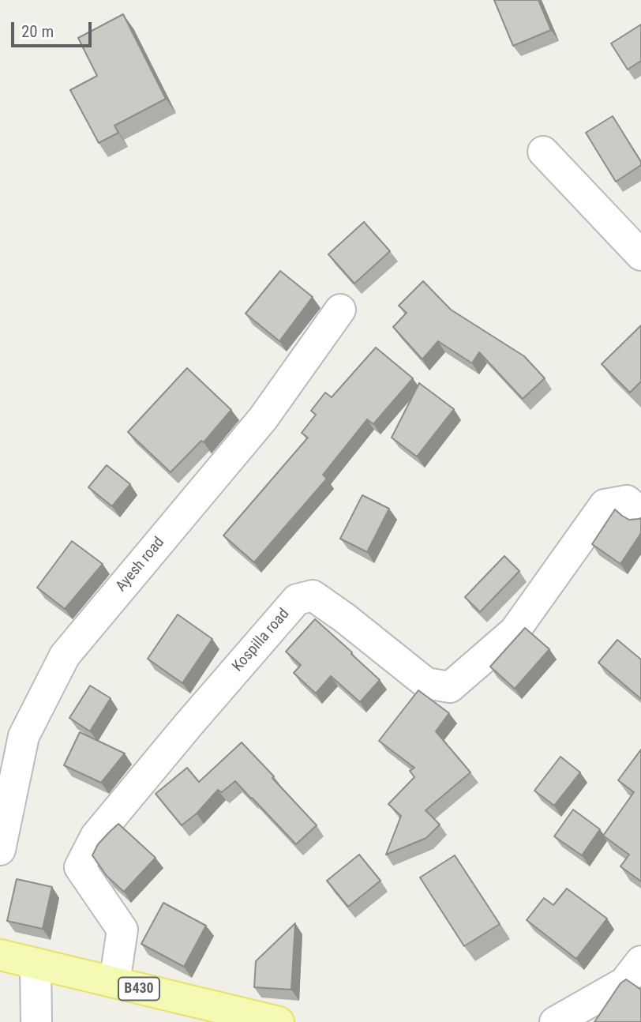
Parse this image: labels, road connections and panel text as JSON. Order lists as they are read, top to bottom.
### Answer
{
  "streets": {
    "main road": ["B430"],
    "street": ["Ayesh road", "Kospilla road"]
  },
  "crossings": [
    ["Kospilla road", "B430"]
  ],
  "scale_bar": "20 m"
}
